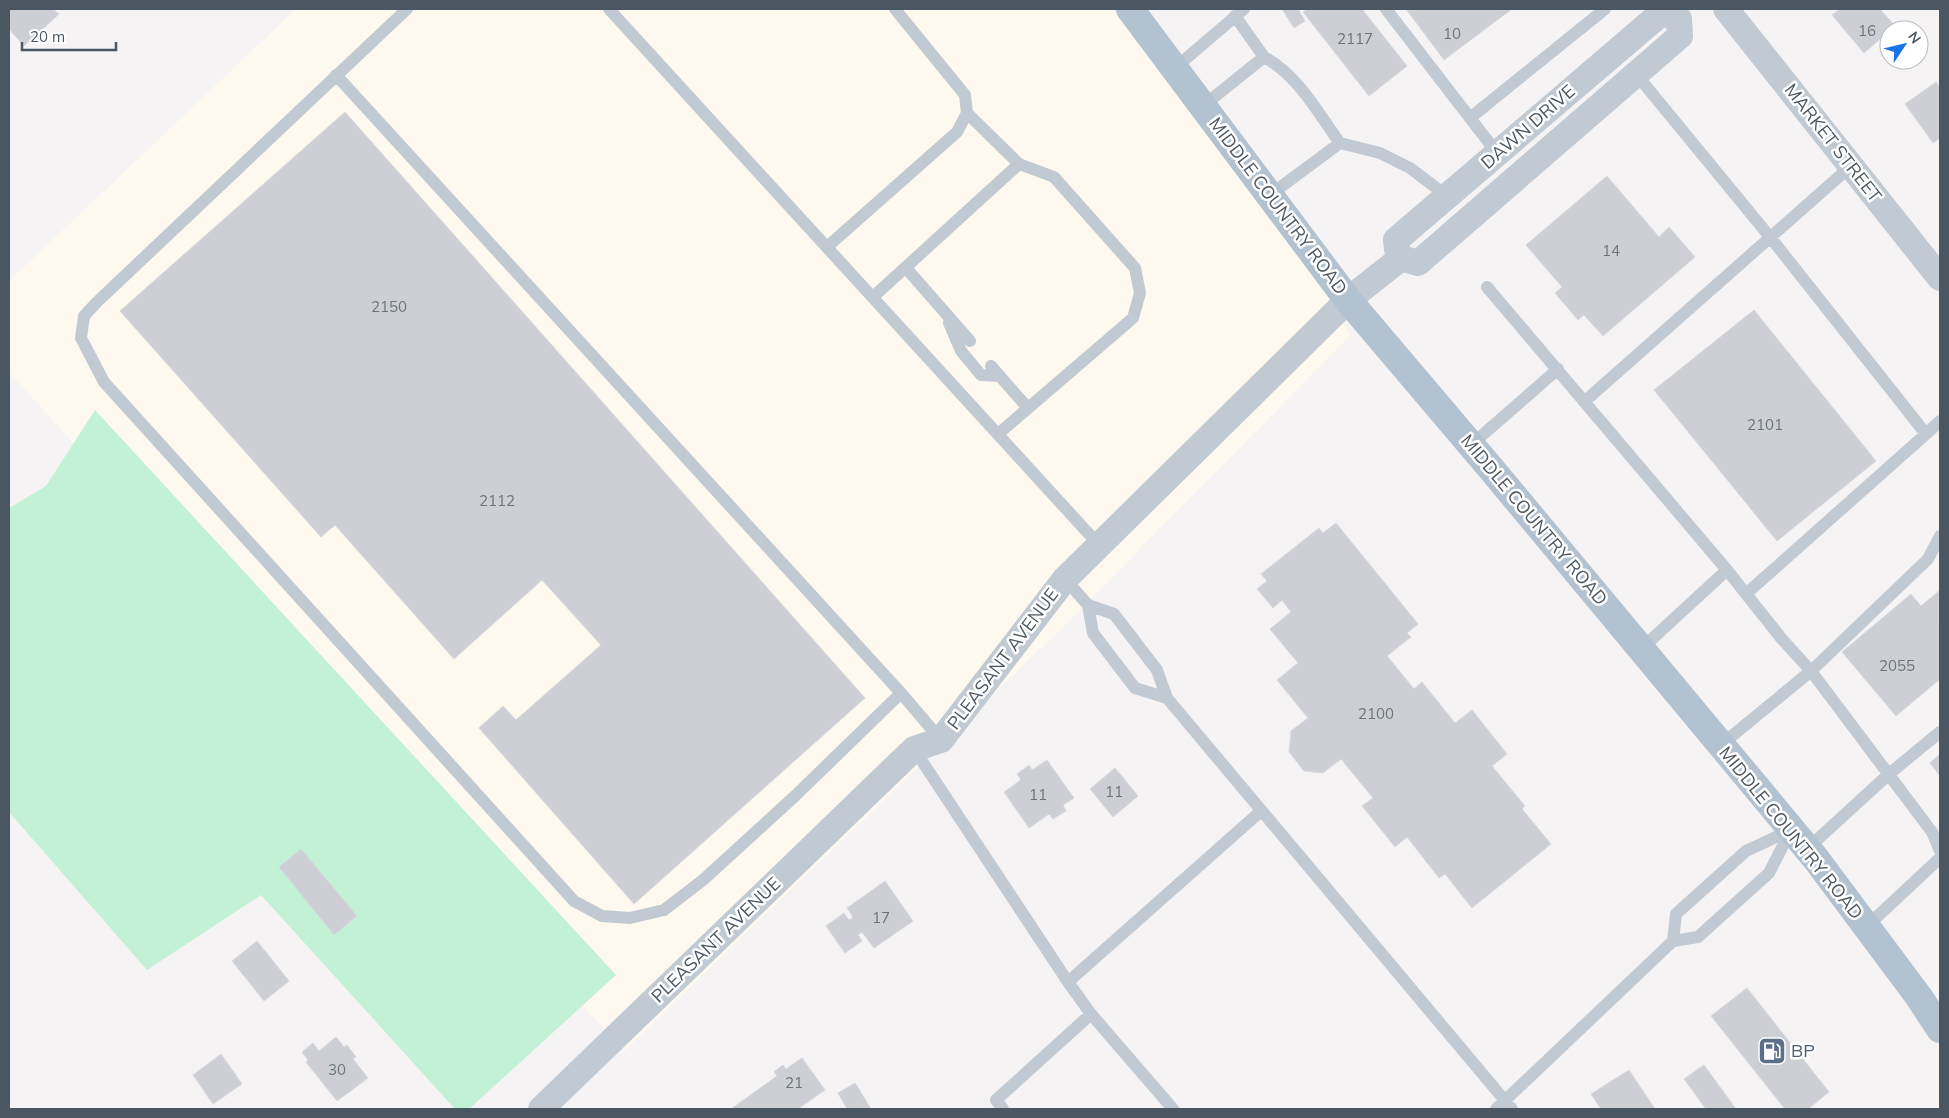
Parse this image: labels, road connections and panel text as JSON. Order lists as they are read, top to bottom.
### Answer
{
  "streets": {
    "main road": ["MIDDLE COUNTRY ROAD"],
    "street": ["DAWN DRIVE", "MARKET STREET", "PLEASANT AVENUE"]
  },
  "crossings": [
    ["MIDDLE COUNTRY ROAD", "PLEASANT AVENUE"]
  ],
  "places": {
    "fuel station": ["BP"]
  },
  "house_numbers": [
    "16",
    "10",
    "2117",
    "14",
    "2150",
    "2101",
    "2112",
    "2055",
    "2100",
    "11",
    "11",
    "17",
    "30",
    "21"
  ],
  "scale_bar": "20 m",
  "north": "top right"
}
